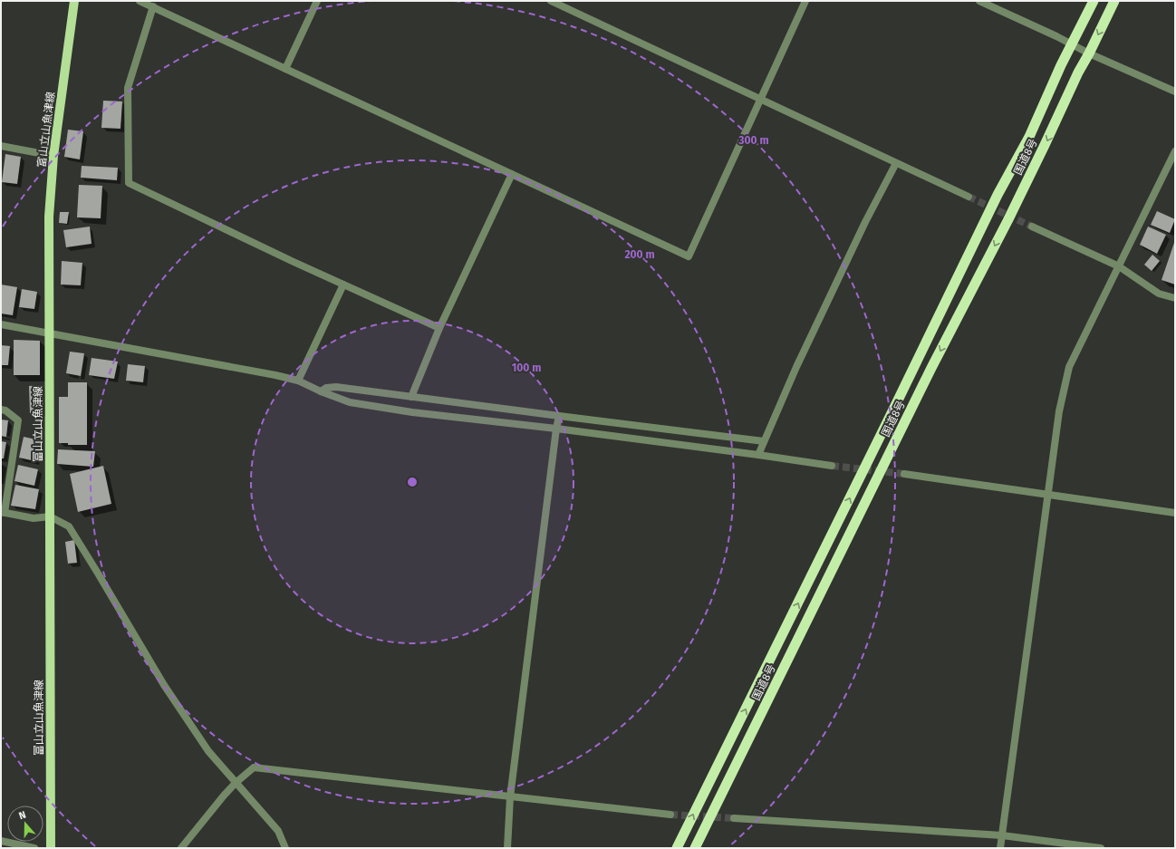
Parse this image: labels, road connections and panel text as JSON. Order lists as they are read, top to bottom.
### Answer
{
  "streets": {
    "highway": ["国道8号"],
    "main road": ["富山立山魚津線"]
  },
  "north": "top",
  "rings": ["300 m", "200 m", "100 m"]
}
